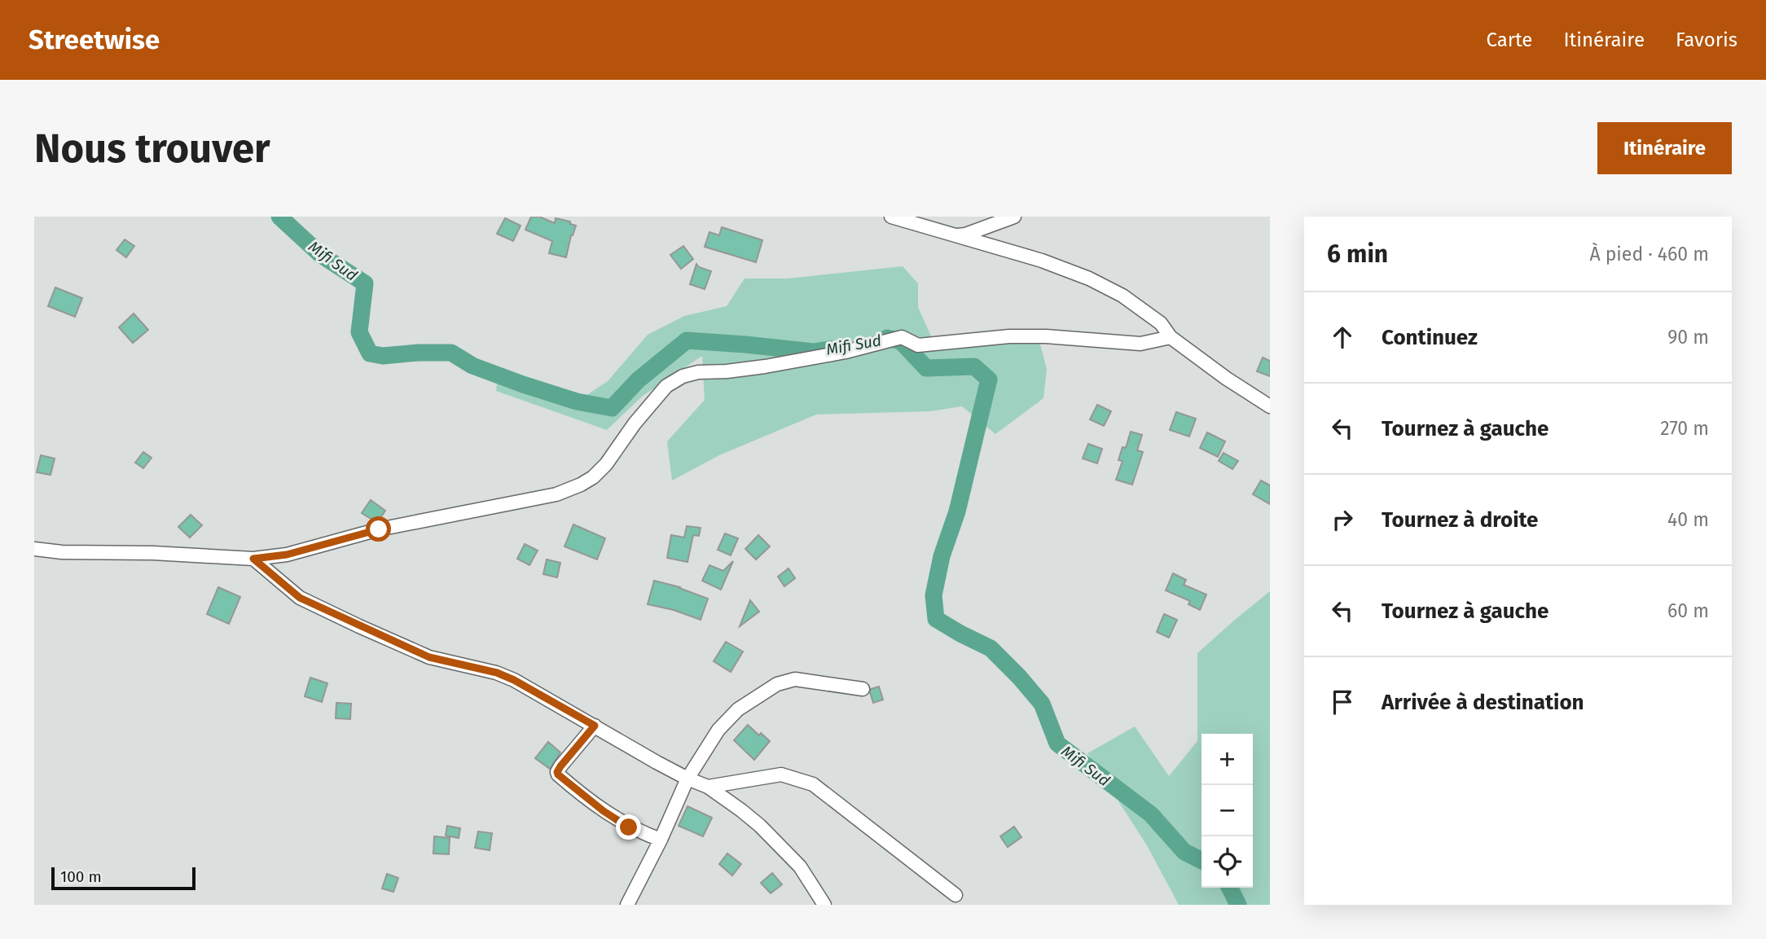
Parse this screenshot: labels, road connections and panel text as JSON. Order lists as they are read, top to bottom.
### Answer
{
  "water": ["Mifi Sud"],
  "scale_bar": "100 m",
  "page": {
    "header": "Streetwise",
    "nav": ["Carte", "Itinéraire", "Favoris"],
    "buttons": "Itinéraire",
    "title": "Nous trouver",
    "heading": ["6 min", "À pied · 460 m"],
    "list": [
      ["Continuez", "90 m"],
      ["Tournez à gauche", "270 m"],
      ["Tournez à droite", "40 m"],
      ["Tournez à gauche", "60 m"],
      "Arrivée à destination"
    ],
    "map_buttons": ["+", "−"],
    "scale": "100 m"
  }
}
